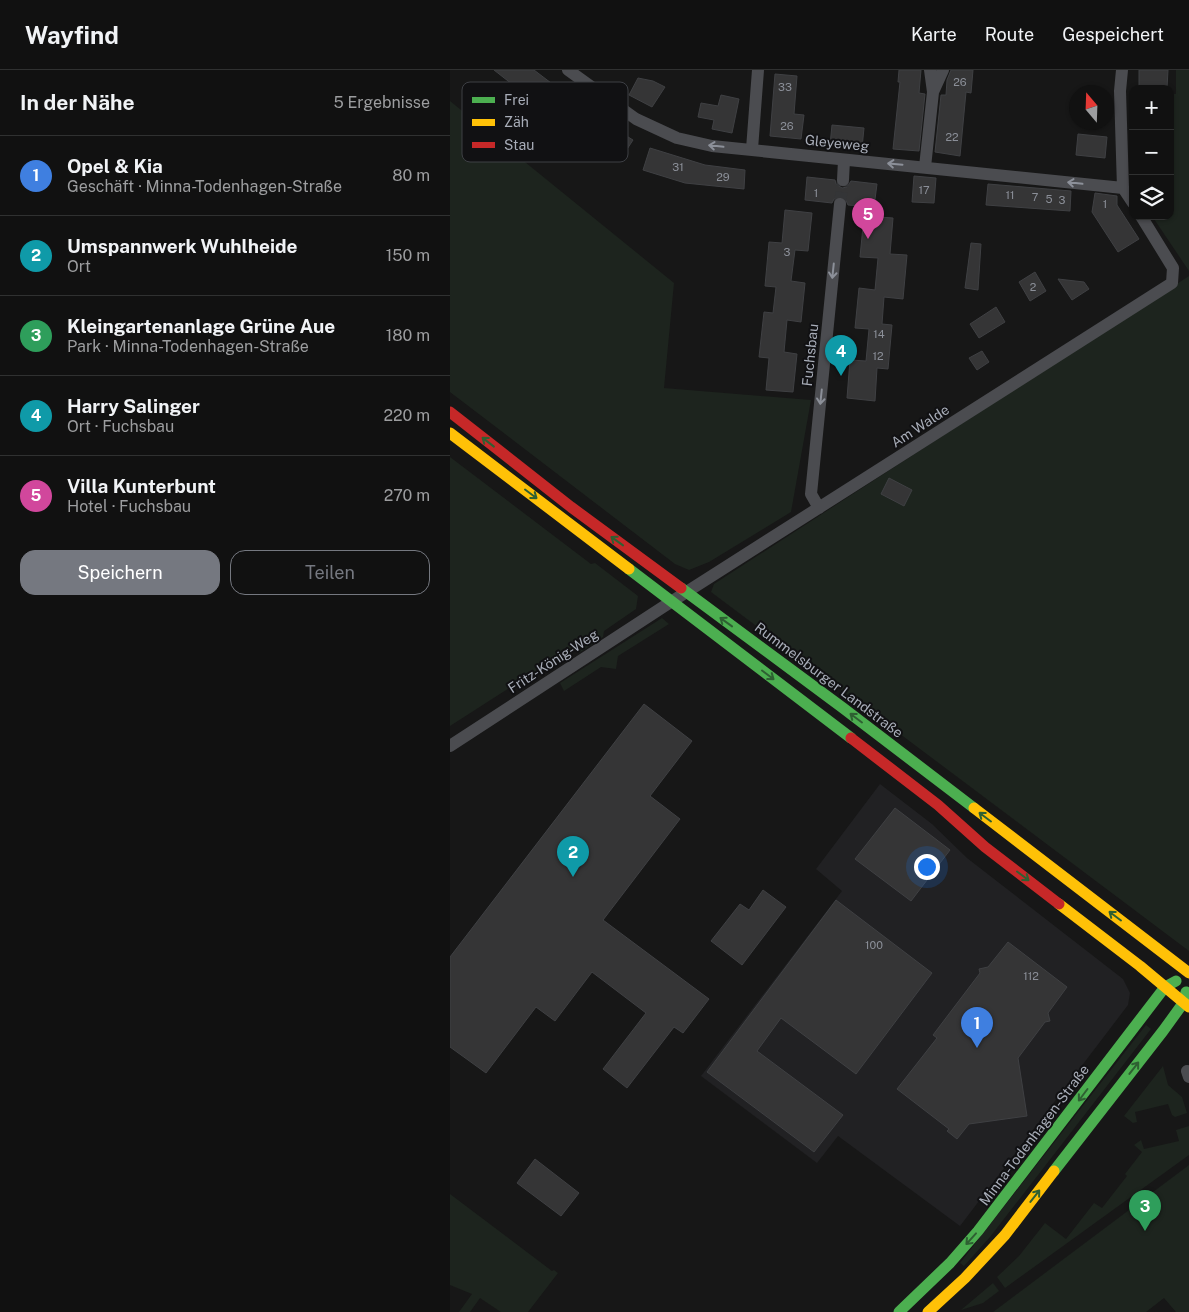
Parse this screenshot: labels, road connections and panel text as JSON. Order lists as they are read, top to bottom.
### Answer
{
  "streets": {
    "main road": ["Rummelsburger Landstraße", "Minna-Todenhagen-Straße"],
    "street": [
      "Gleyeweg",
      "Fuchsbau",
      "Am Walde",
      "Fritz-König-Weg"
    ]
  },
  "crossings": [
    ["Fuchsbau", "Am Walde"],
    ["Am Walde", "Fritz-König-Weg"],
    ["Am Walde", "Rummelsburger Landstraße"],
    ["Rummelsburger Landstraße", "Minna-Todenhagen-Straße"]
  ],
  "one_way": ["Gleyeweg", "Fuchsbau"],
  "house_numbers": [
    "26",
    "33",
    "26",
    "22",
    "31",
    "29",
    "17",
    "1",
    "11",
    "7",
    "5",
    "3",
    "1",
    "3",
    "2",
    "14",
    "12",
    "100",
    "112"
  ],
  "legend": ["Frei", "Zäh", "Stau"],
  "north": "top",
  "page": {
    "header": "Wayfind",
    "nav": ["Karte", "Route", "Gespeichert"],
    "heading": ["In der Nähe", "5 Ergebnisse"],
    "map_buttons": ["+", "−"],
    "list": [
      {
        "mark": "1",
        "name": "Opel & Kia",
        "note": "Geschäft · Minna-Todenhagen-Straße",
        "value": "80 m"
      },
      {
        "mark": "2",
        "name": "Umspannwerk Wuhlheide",
        "note": "Ort",
        "value": "150 m"
      },
      {
        "mark": "3",
        "name": "Kleingartenanlage Grüne Aue",
        "note": "Park · Minna-Todenhagen-Straße",
        "value": "180 m"
      },
      {
        "mark": "4",
        "name": "Harry Salinger",
        "note": "Ort · Fuchsbau",
        "value": "220 m"
      },
      {
        "mark": "5",
        "name": "Villa Kunterbunt",
        "note": "Hotel · Fuchsbau",
        "value": "270 m"
      }
    ],
    "pins": [
      "5",
      "4",
      "2",
      "1",
      "3"
    ],
    "buttons": ["Speichern", "Teilen"]
  }
}
